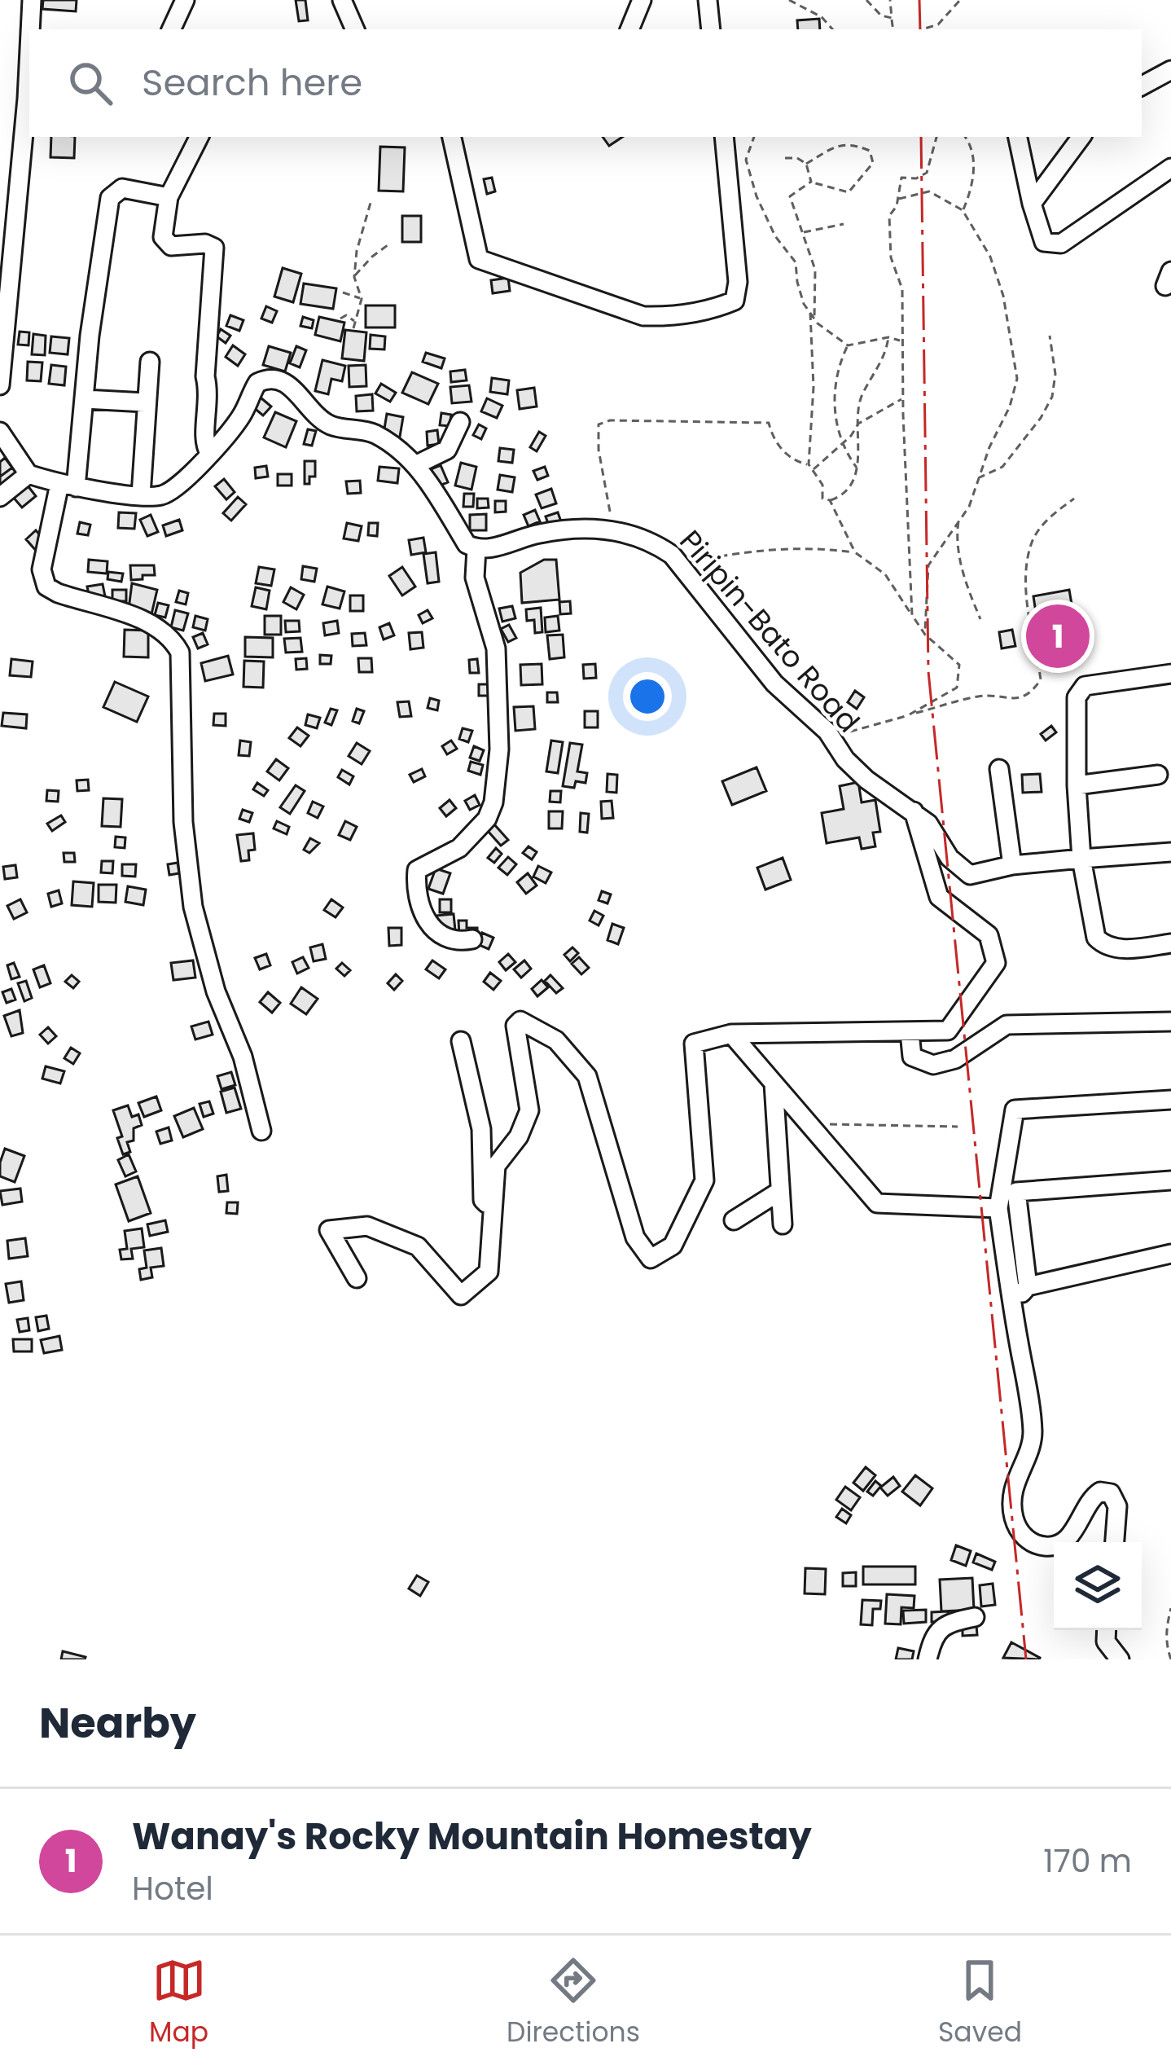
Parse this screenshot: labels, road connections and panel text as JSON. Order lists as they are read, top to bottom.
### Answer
{
  "streets": {
    "street": ["Piripin-Bato Road"]
  },
  "page": {
    "search": "Search here",
    "pins": "1",
    "heading": "Nearby",
    "list": [
      {
        "mark": "1",
        "name": "Wanay's Rocky Mountain Homestay",
        "note": "Hotel",
        "value": "170 m"
      }
    ],
    "nav": ["Map", "Directions", "Saved"]
  }
}
